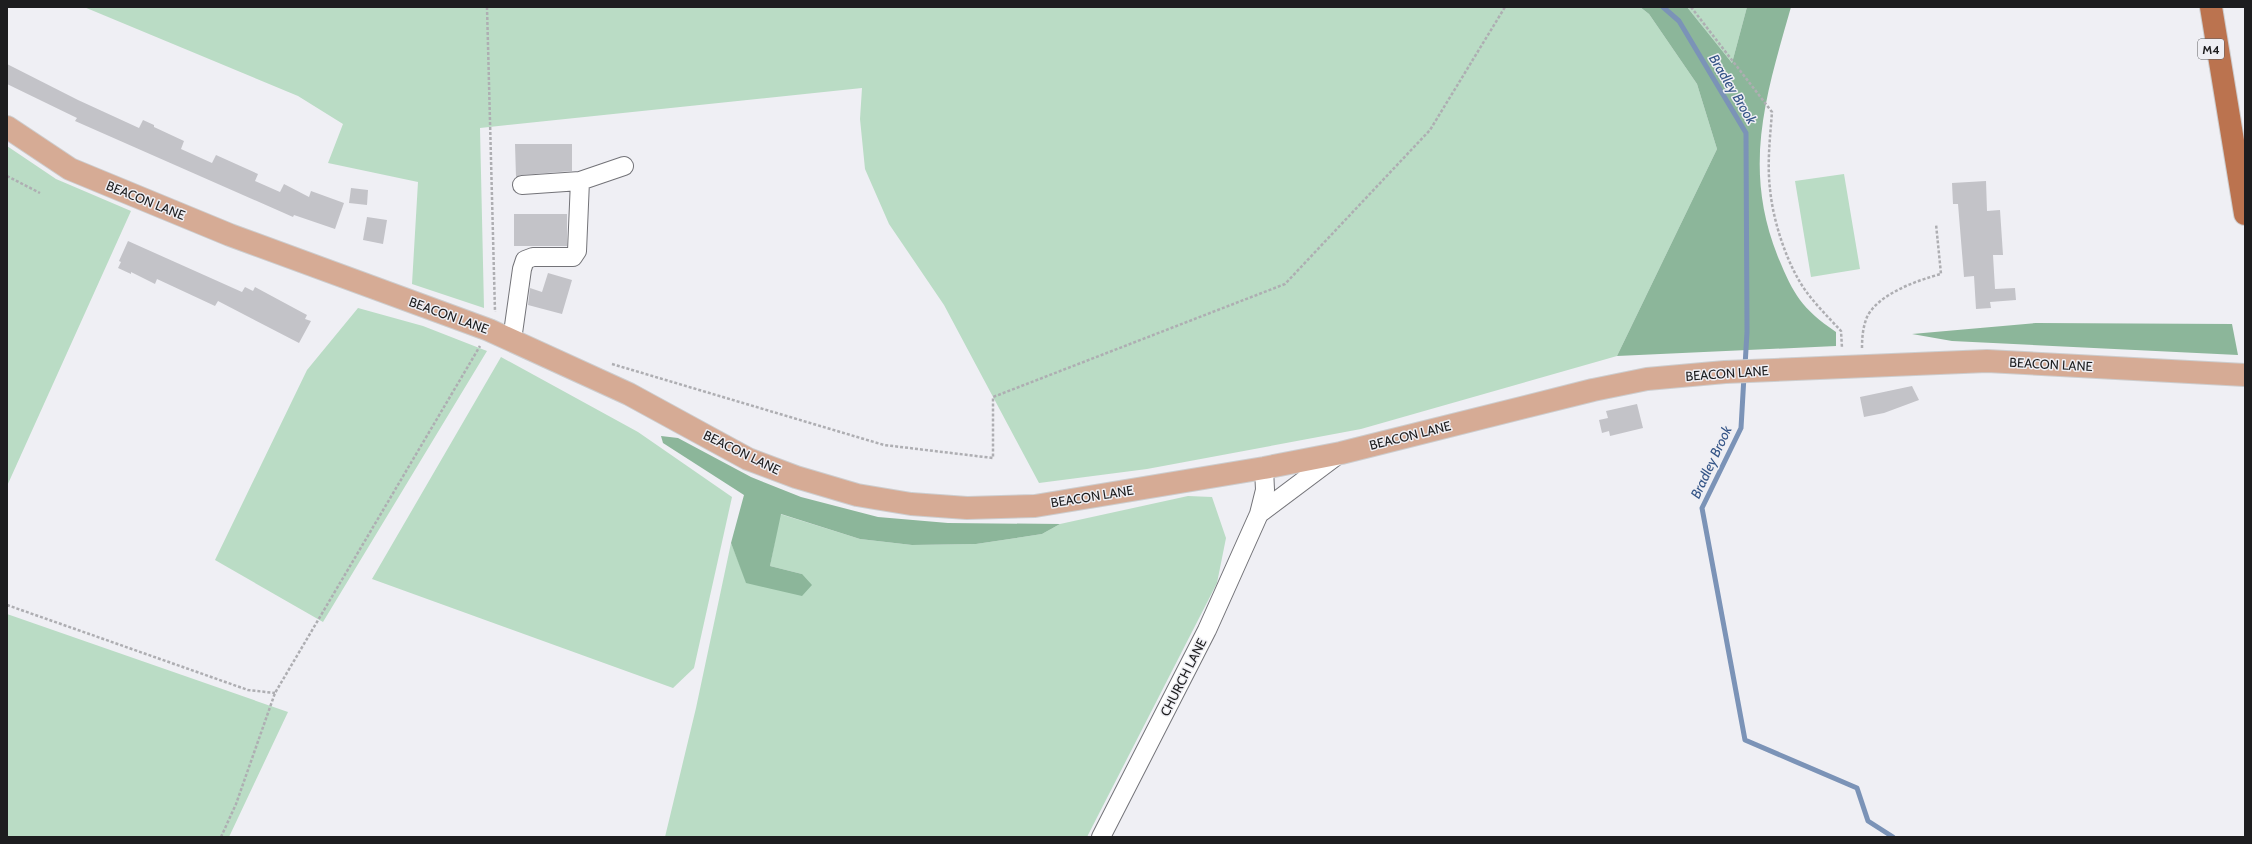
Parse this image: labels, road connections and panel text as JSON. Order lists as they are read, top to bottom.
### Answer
{
  "streets": {
    "highway": ["M4"],
    "main road": ["BEACON LANE"],
    "street": ["CHURCH LANE"]
  },
  "crossings": [
    ["BEACON LANE", "CHURCH LANE"]
  ],
  "water": ["Bradley Brook"]
}
